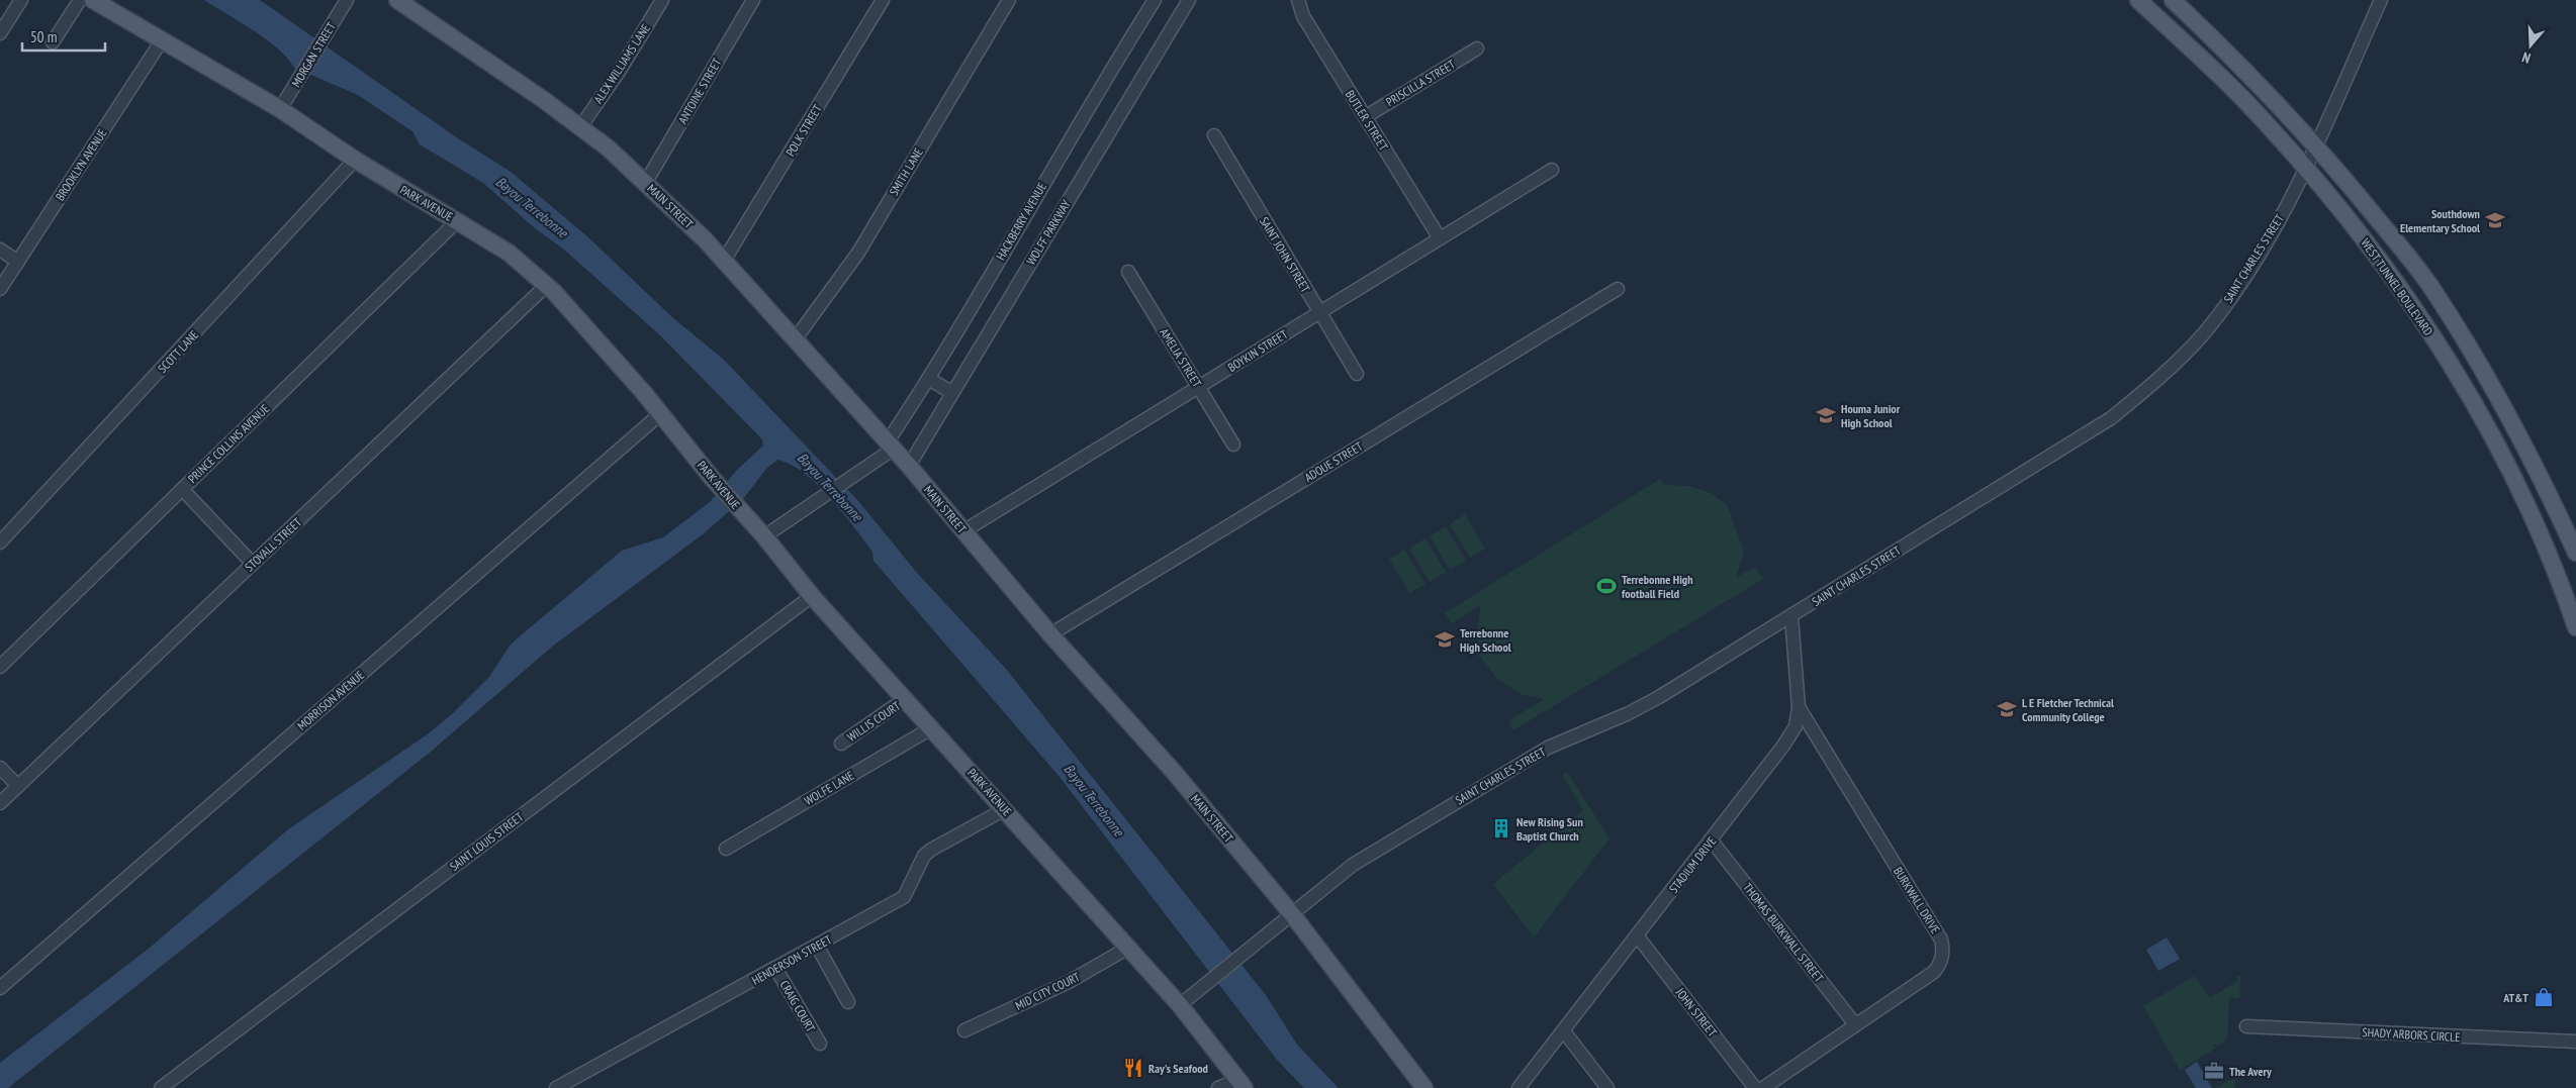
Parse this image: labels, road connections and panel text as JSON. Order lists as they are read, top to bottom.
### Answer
{
  "streets": {
    "main road": ["PARK AVENUE", "MAIN STREET", "WEST TUNNEL BOULEVARD"],
    "street": [
      "MORGAN STREET",
      "ALEX WILLIAMS LANE",
      "PRISCILLA STREET",
      "ANTOINE STREET",
      "BUTLER STREET",
      "POLK STREET",
      "BROOKLYN AVENUE",
      "SMITH LANE",
      "HACKBERRY AVENUE",
      "WOLFF PARKWAY",
      "SAINT JOHN STREET",
      "SAINT CHARLES STREET",
      "BOYKIN STREET",
      "SCOTT LANE",
      "AMELIA STREET",
      "PRINCE COLLINS AVENUE",
      "ADOUE STREET",
      "STOVALL STREET",
      "MORRISON AVENUE",
      "WILLIS COURT",
      "WOLFE LANE",
      "SAINT LOUIS STREET",
      "STADIUM DRIVE",
      "BURKWALL DRIVE",
      "THOMAS BURKWALL STREET",
      "HENDERSON STREET",
      "MID CITY COURT",
      "CRAIG COURT",
      "JOHN STREET",
      "SHADY ARBORS CIRCLE"
    ]
  },
  "crossings": [
    ["MORGAN STREET", "PARK AVENUE"],
    ["ALEX WILLIAMS LANE", "MAIN STREET"],
    ["PRISCILLA STREET", "BUTLER STREET"],
    ["ANTOINE STREET", "MAIN STREET"],
    ["BUTLER STREET", "BOYKIN STREET"],
    ["POLK STREET", "MAIN STREET"],
    ["BROOKLYN AVENUE", "PARK AVENUE"],
    ["SMITH LANE", "MAIN STREET"],
    ["PARK AVENUE", "HACKBERRY AVENUE"],
    ["PARK AVENUE", "SAINT CHARLES STREET"],
    ["PARK AVENUE", "SCOTT LANE"],
    ["PARK AVENUE", "PRINCE COLLINS AVENUE"],
    ["PARK AVENUE", "STOVALL STREET"],
    ["PARK AVENUE", "MORRISON AVENUE"],
    ["PARK AVENUE", "WILLIS COURT"],
    ["PARK AVENUE", "WOLFE LANE"],
    ["PARK AVENUE", "SAINT LOUIS STREET"],
    ["PARK AVENUE", "HENDERSON STREET"],
    ["PARK AVENUE", "MID CITY COURT"],
    ["MAIN STREET", "HACKBERRY AVENUE"],
    ["MAIN STREET", "WOLFF PARKWAY"],
    ["MAIN STREET", "SAINT CHARLES STREET"],
    ["MAIN STREET", "BOYKIN STREET"],
    ["MAIN STREET", "ADOUE STREET"],
    ["SAINT JOHN STREET", "BOYKIN STREET"],
    ["SAINT CHARLES STREET", "WEST TUNNEL BOULEVARD"],
    ["SAINT CHARLES STREET", "STADIUM DRIVE"],
    ["BOYKIN STREET", "AMELIA STREET"],
    ["STADIUM DRIVE", "BURKWALL DRIVE"],
    ["STADIUM DRIVE", "THOMAS BURKWALL STREET"],
    ["STADIUM DRIVE", "JOHN STREET"],
    ["BURKWALL DRIVE", "THOMAS BURKWALL STREET"],
    ["HENDERSON STREET", "CRAIG COURT"]
  ],
  "water": ["Bayou Terrebonne"],
  "places": {
    "school or university": [
      "Southdown Elementary School",
      "Houma Junior High School",
      "Terrebonne High School",
      "L E Fletcher Technical Community College"
    ],
    "sports": ["Terrebonne High football Field"],
    "building": ["New Rising Sun Baptist Church"],
    "shop": ["AT&T"],
    "restaurant": ["Ray's Seafood"],
    "office": ["The Avery"]
  },
  "scale_bar": "50 m",
  "north": "bottom"
}
